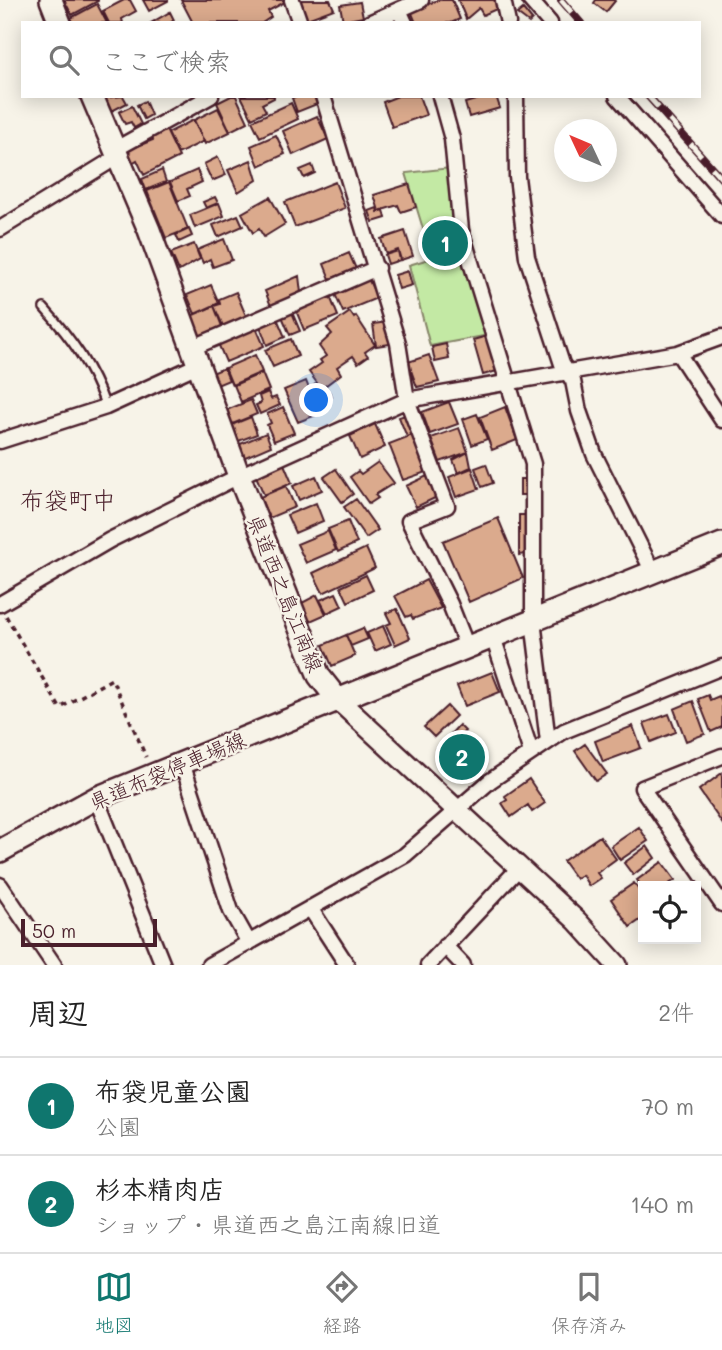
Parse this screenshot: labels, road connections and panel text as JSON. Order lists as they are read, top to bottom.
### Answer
{
  "streets": {
    "main road": ["県道西之島江南線", "県道布袋停車場線"]
  },
  "crossings": [
    ["県道西之島江南線", "県道布袋停車場線"]
  ],
  "districts": ["布袋町中"],
  "scale_bar": "50 m",
  "north": "top left",
  "page": {
    "search": "ここで検索",
    "pins": ["1", "2"],
    "scale": "50 m",
    "heading": ["周辺", "2件"],
    "list": [
      {
        "mark": "1",
        "name": "布袋児童公園",
        "note": "公園",
        "value": "70 m"
      },
      {
        "mark": "2",
        "name": "杉本精肉店",
        "note": "ショップ · 県道西之島江南線旧道",
        "value": "140 m"
      }
    ],
    "nav": ["地図", "経路", "保存済み"]
  }
}
